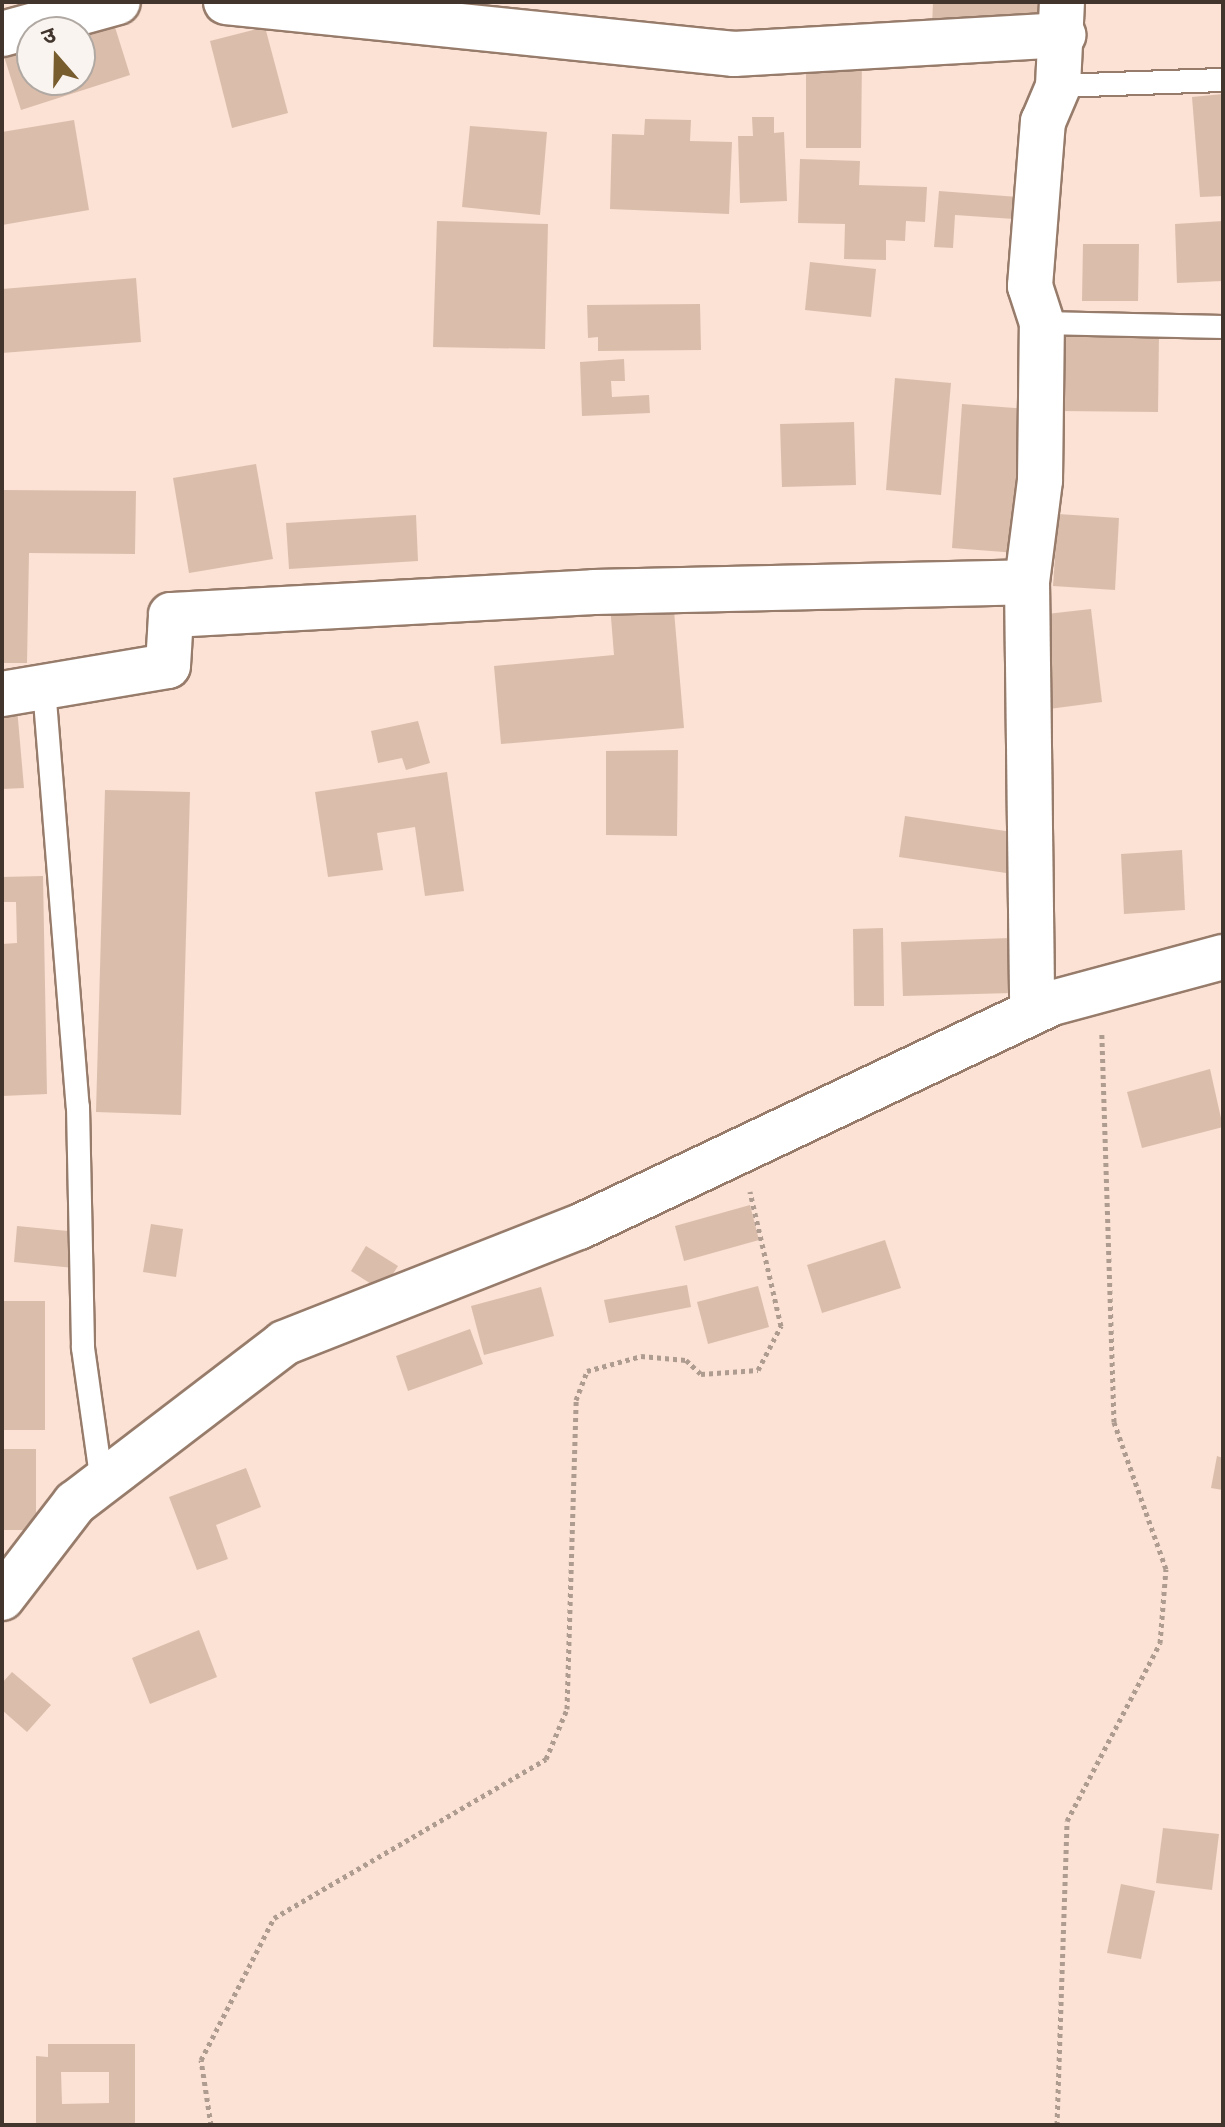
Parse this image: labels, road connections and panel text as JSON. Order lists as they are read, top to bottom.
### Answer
{
  "north": "top"
}
